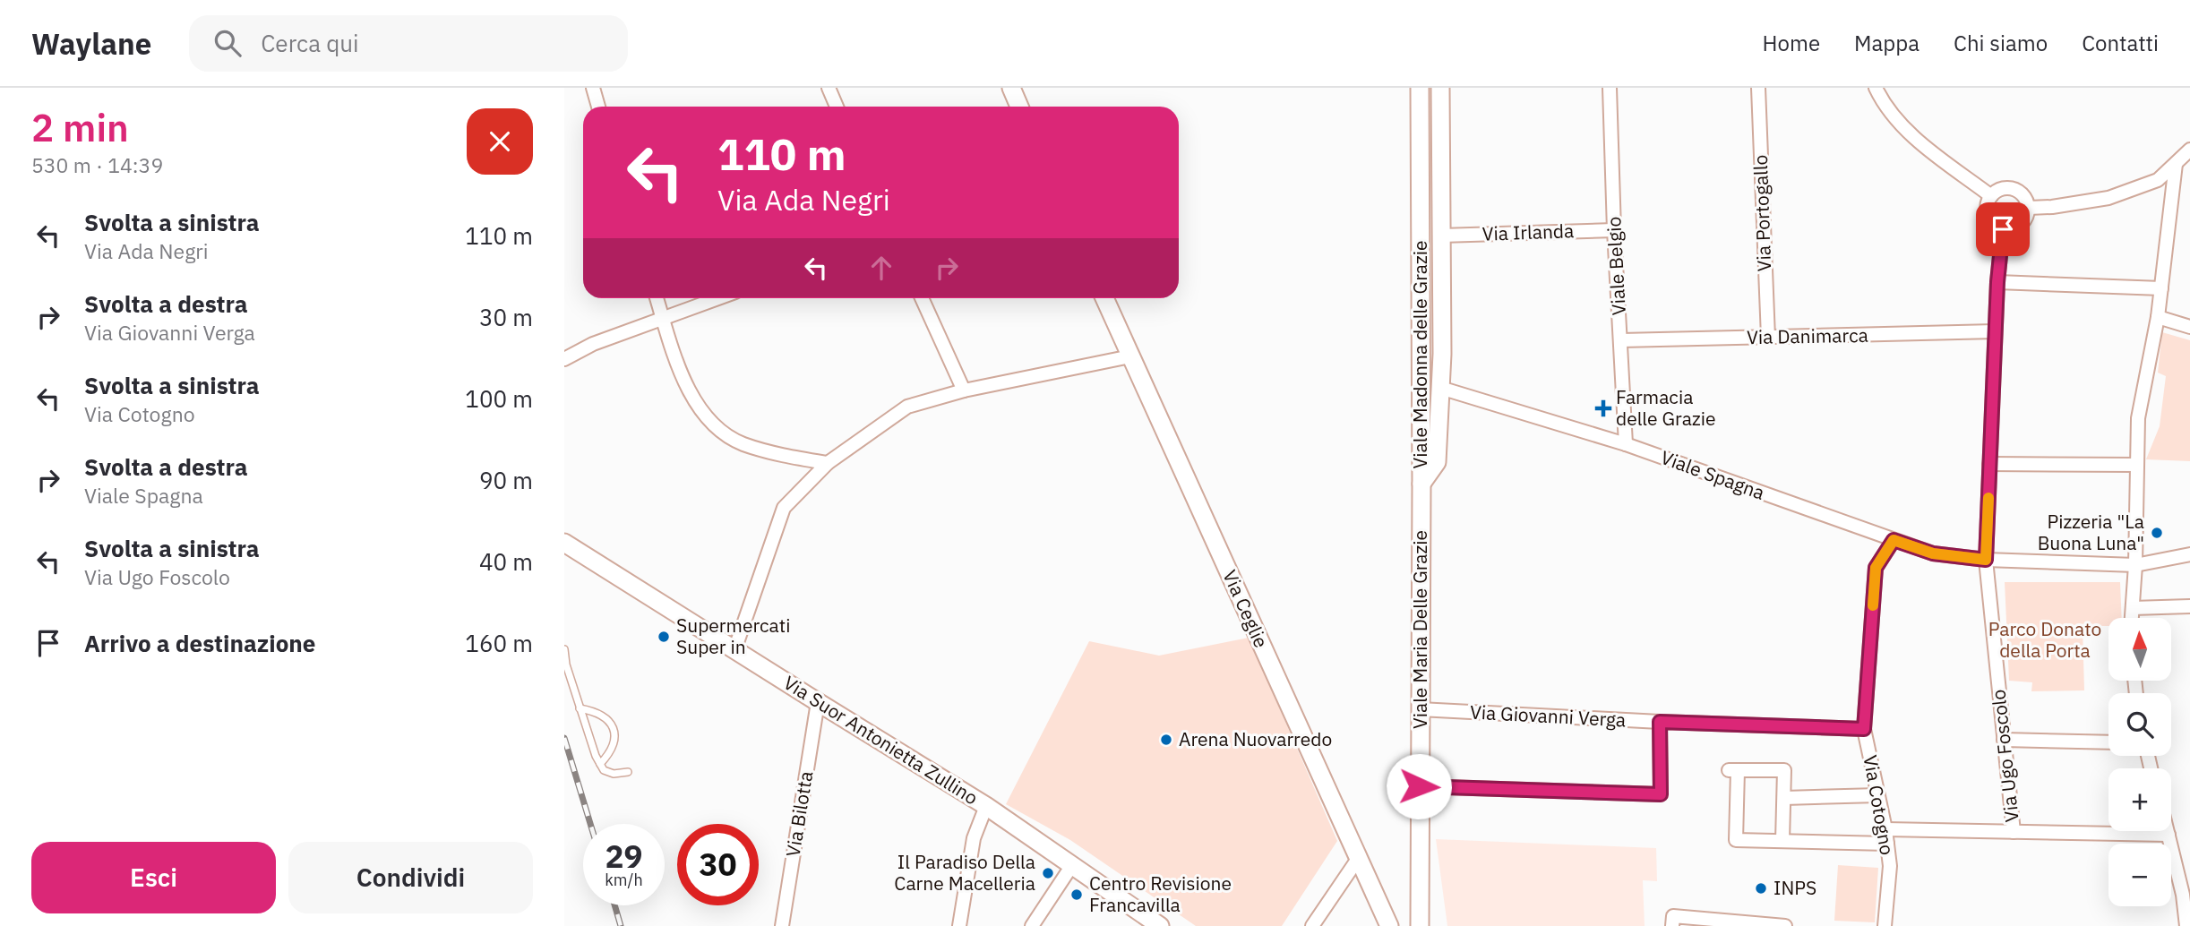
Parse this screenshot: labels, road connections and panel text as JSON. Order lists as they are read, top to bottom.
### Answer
{
  "streets": {
    "main road": [
      "Viale Madonna delle Grazie",
      "Via Ceglie",
      "Viale Maria Delle Grazie",
      "Via Suor Antonietta Zullino"
    ],
    "street": [
      "Via Portogallo",
      "Via Irlanda",
      "Viale Belgio",
      "Via Danimarca",
      "Viale Spagna",
      "Via Giovanni Verga",
      "Via Ugo Foscolo",
      "Via Cotogno",
      "Via Bilotta"
    ]
  },
  "crossings": [
    ["Via Portogallo", "Via Danimarca"],
    ["Via Irlanda", "Viale Belgio"],
    ["Via Irlanda", "Viale Madonna delle Grazie"],
    ["Viale Belgio", "Via Danimarca"],
    ["Viale Belgio", "Viale Spagna"],
    ["Via Danimarca", "Via Ugo Foscolo"],
    ["Viale Madonna delle Grazie", "Viale Spagna"],
    ["Viale Madonna delle Grazie", "Viale Maria Delle Grazie"],
    ["Viale Spagna", "Via Ugo Foscolo"],
    ["Viale Spagna", "Via Cotogno"],
    ["Viale Maria Delle Grazie", "Via Giovanni Verga"],
    ["Via Giovanni Verga", "Via Cotogno"],
    ["Via Suor Antonietta Zullino", "Via Bilotta"]
  ],
  "parks": ["Parco Donato della Porta"],
  "places": {
    "health": ["Farmacia delle Grazie"],
    "other": [
      "Pizzeria \"La Buona Luna\"",
      "Supermercati Super in",
      "Arena Nuovarredo",
      "Il Paradiso Della Carne Macelleria",
      "INPS",
      "Centro Revisione Francavilla"
    ]
  },
  "north": "top",
  "page": {
    "header": "Waylane",
    "search": "Cerca qui",
    "nav": [
      "Home",
      "Mappa",
      "Chi siamo",
      "Contatti"
    ],
    "heading": ["2 min", "530 m · 14:39"],
    "turn": ["110 m", "Via Ada Negri"],
    "list": [
      {
        "name": "Svolta a sinistra",
        "note": "Via Ada Negri",
        "value": "110 m"
      },
      {
        "name": "Svolta a destra",
        "note": "Via Giovanni Verga",
        "value": "30 m"
      },
      {
        "name": "Svolta a sinistra",
        "note": "Via Cotogno",
        "value": "100 m"
      },
      {
        "name": "Svolta a destra",
        "note": "Viale Spagna",
        "value": "90 m"
      },
      {
        "name": "Svolta a sinistra",
        "note": "Via Ugo Foscolo",
        "value": "40 m"
      },
      {
        "name": "Arrivo a destinazione",
        "value": "160 m"
      }
    ],
    "map_buttons": ["+", "−"],
    "speed": "29 km/h",
    "limit": "30",
    "buttons": ["Esci", "Condividi"]
  }
}
